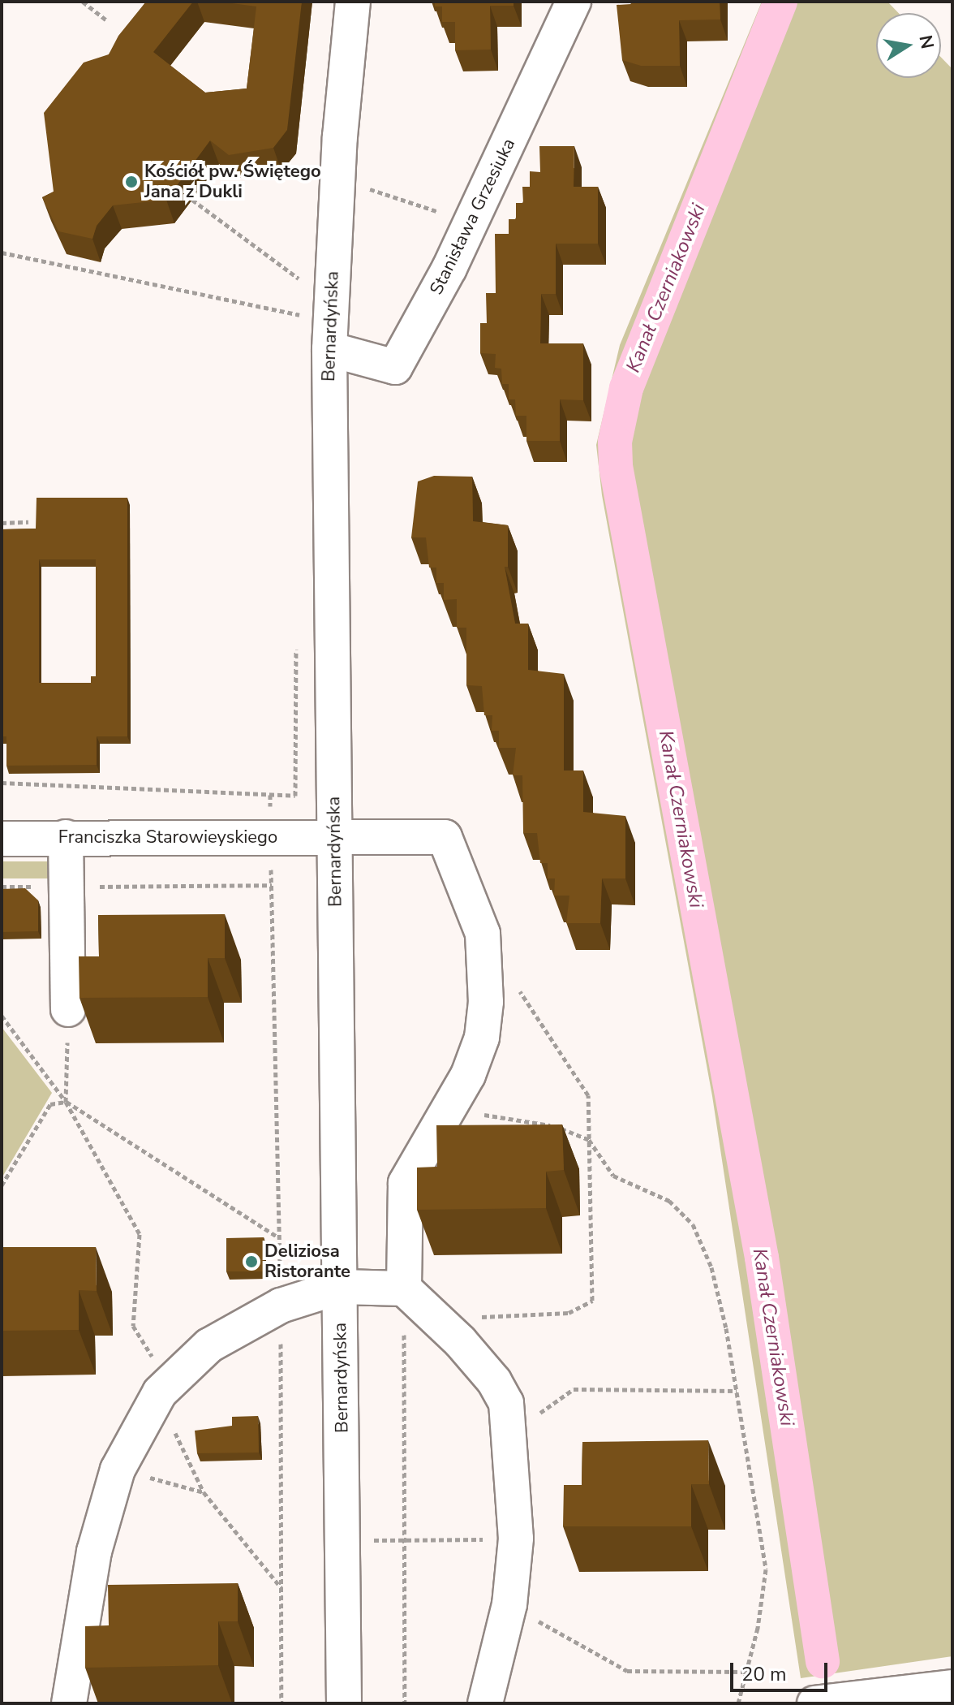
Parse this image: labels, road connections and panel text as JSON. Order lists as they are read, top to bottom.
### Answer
{
  "streets": {
    "street": ["Stanisława Grzesiuka", "Bernardyńska", "Franciszka Starowieyskiego"]
  },
  "crossings": [
    ["Stanisława Grzesiuka", "Bernardyńska"],
    ["Bernardyńska", "Franciszka Starowieyskiego"]
  ],
  "water": ["Kanał Czerniakowski"],
  "places": ["Kościół pw. Świętego Jana z Dukli", "Deliziosa Ristorante"],
  "scale_bar": "20 m",
  "north": "right"
}
